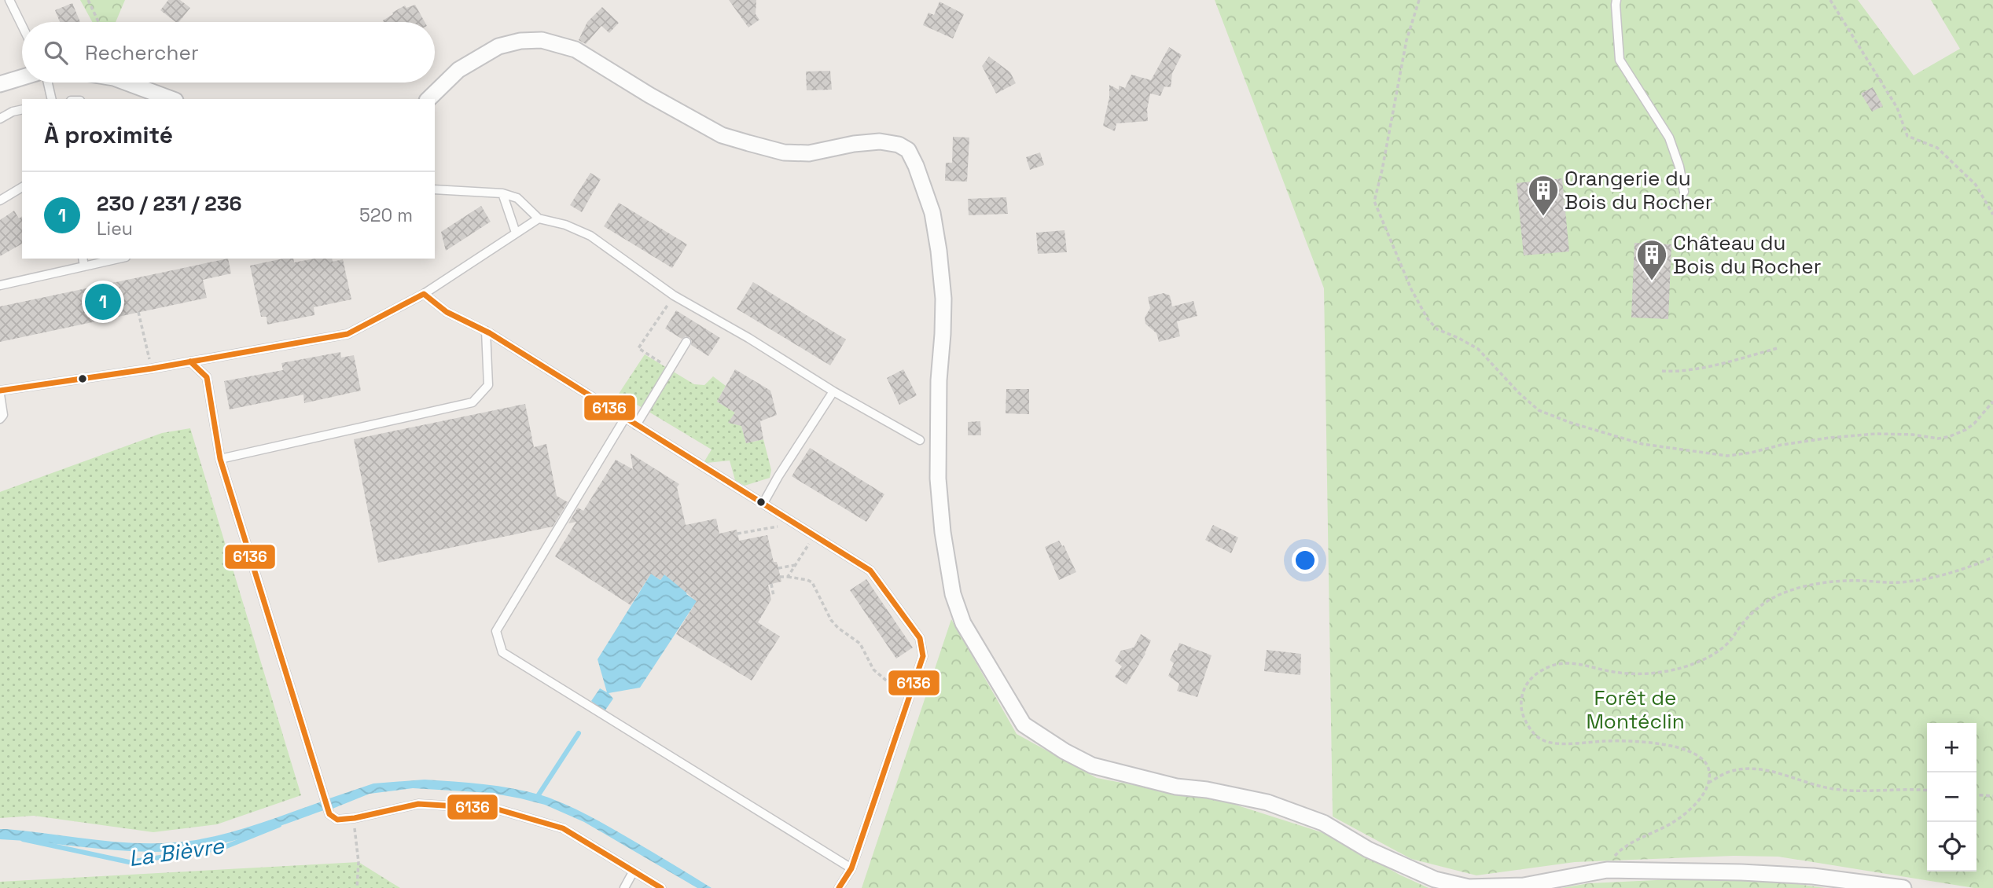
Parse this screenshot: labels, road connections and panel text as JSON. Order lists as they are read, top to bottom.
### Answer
{
  "water": ["La Bièvre"],
  "parks": ["Forêt de Montéclin"],
  "places": {
    "building": ["Orangerie du Bois du Rocher", "Château du Bois du Rocher"]
  },
  "lines": ["transit line 6136"],
  "page": {
    "search": "Rechercher",
    "heading": "À proximité",
    "list": [
      {
        "mark": "1",
        "name": "230 / 231 / 236",
        "note": "Lieu",
        "value": "520 m"
      }
    ],
    "pins": "1",
    "map_buttons": ["+", "−"]
  }
}
